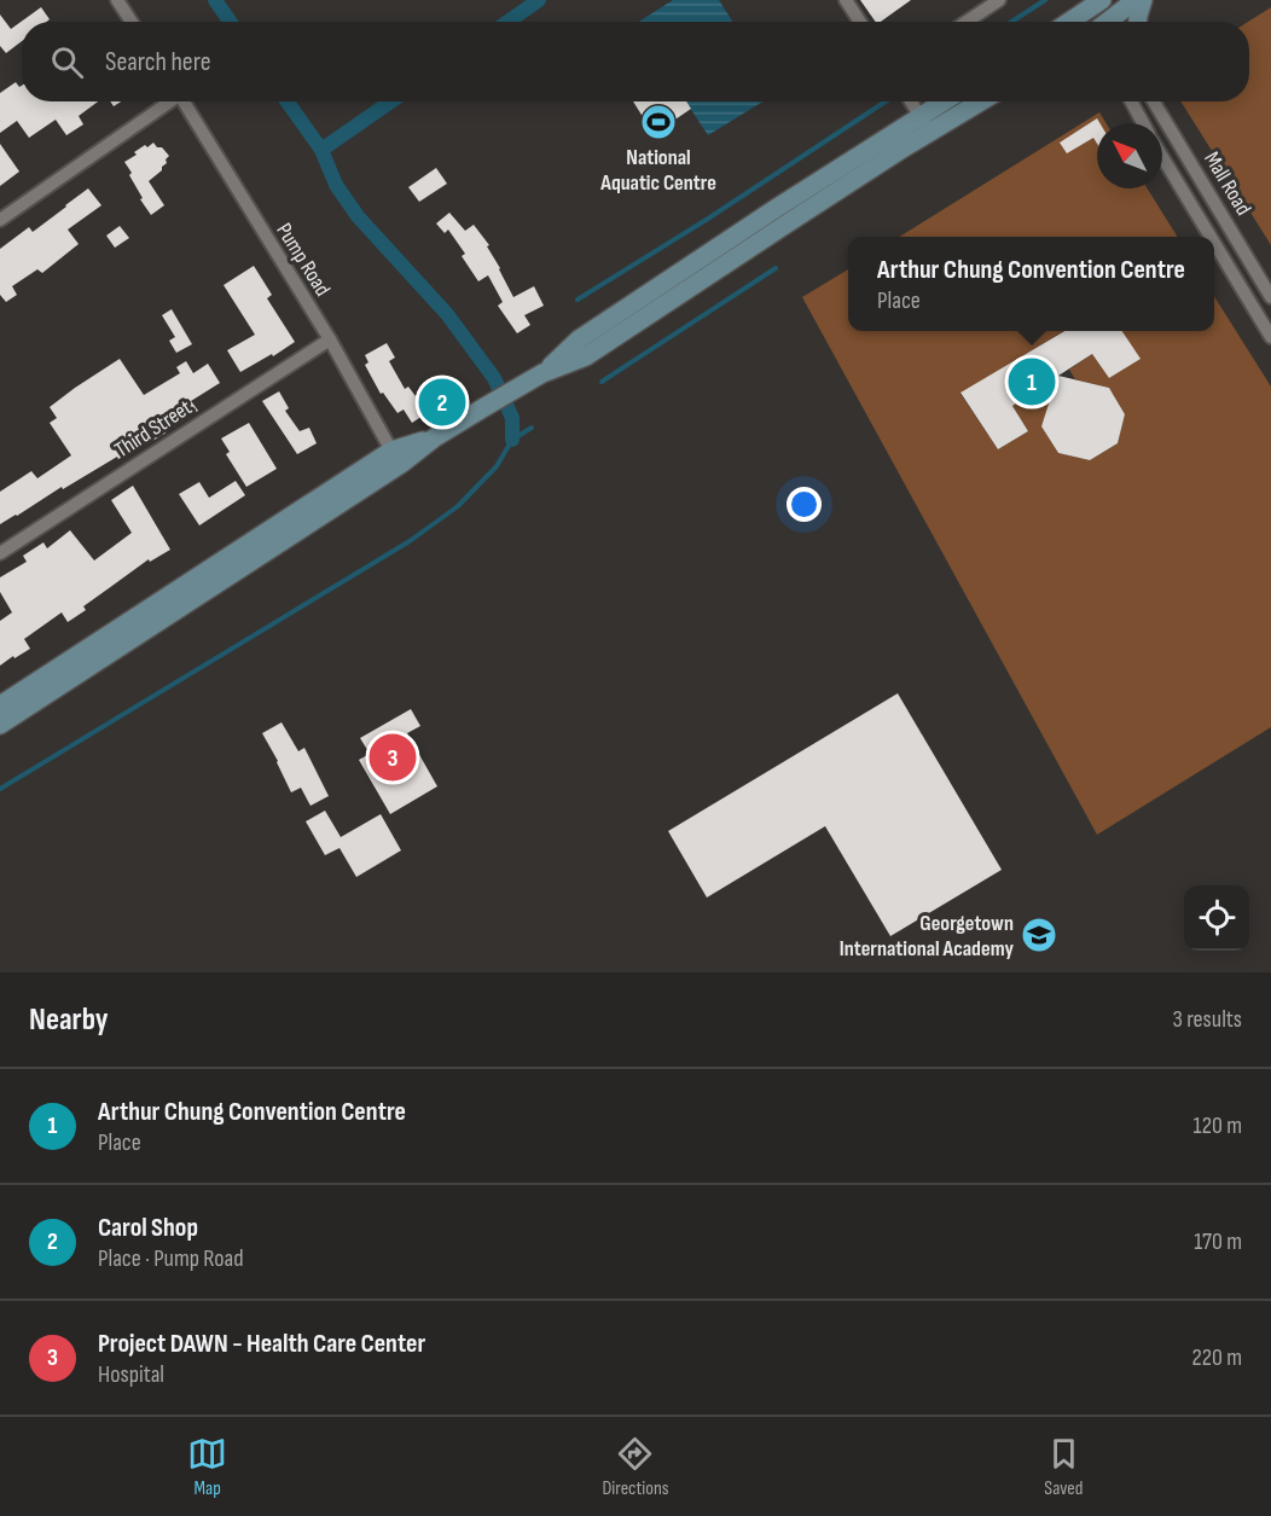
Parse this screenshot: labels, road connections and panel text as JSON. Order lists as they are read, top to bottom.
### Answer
{
  "streets": {
    "street": ["Mall Road", "Pump Road", "Third Street"]
  },
  "crossings": [
    ["Pump Road", "Third Street"]
  ],
  "places": {
    "sports": ["National Aquatic Centre"],
    "school or university": ["Georgetown International Academy"]
  },
  "north": "top left",
  "page": {
    "search": "Search here",
    "popup": ["Arthur Chung Convention Centre", "Place"],
    "pins": ["1", "2", "3"],
    "heading": ["Nearby", "3 results"],
    "list": [
      {
        "mark": "1",
        "name": "Arthur Chung Convention Centre",
        "note": "Place",
        "value": "120 m"
      },
      {
        "mark": "2",
        "name": "Carol Shop",
        "note": "Place · Pump Road",
        "value": "170 m"
      },
      {
        "mark": "3",
        "name": "Project DAWN - Health Care Center",
        "note": "Hospital",
        "value": "220 m"
      }
    ],
    "nav": ["Map", "Directions", "Saved"]
  }
}
